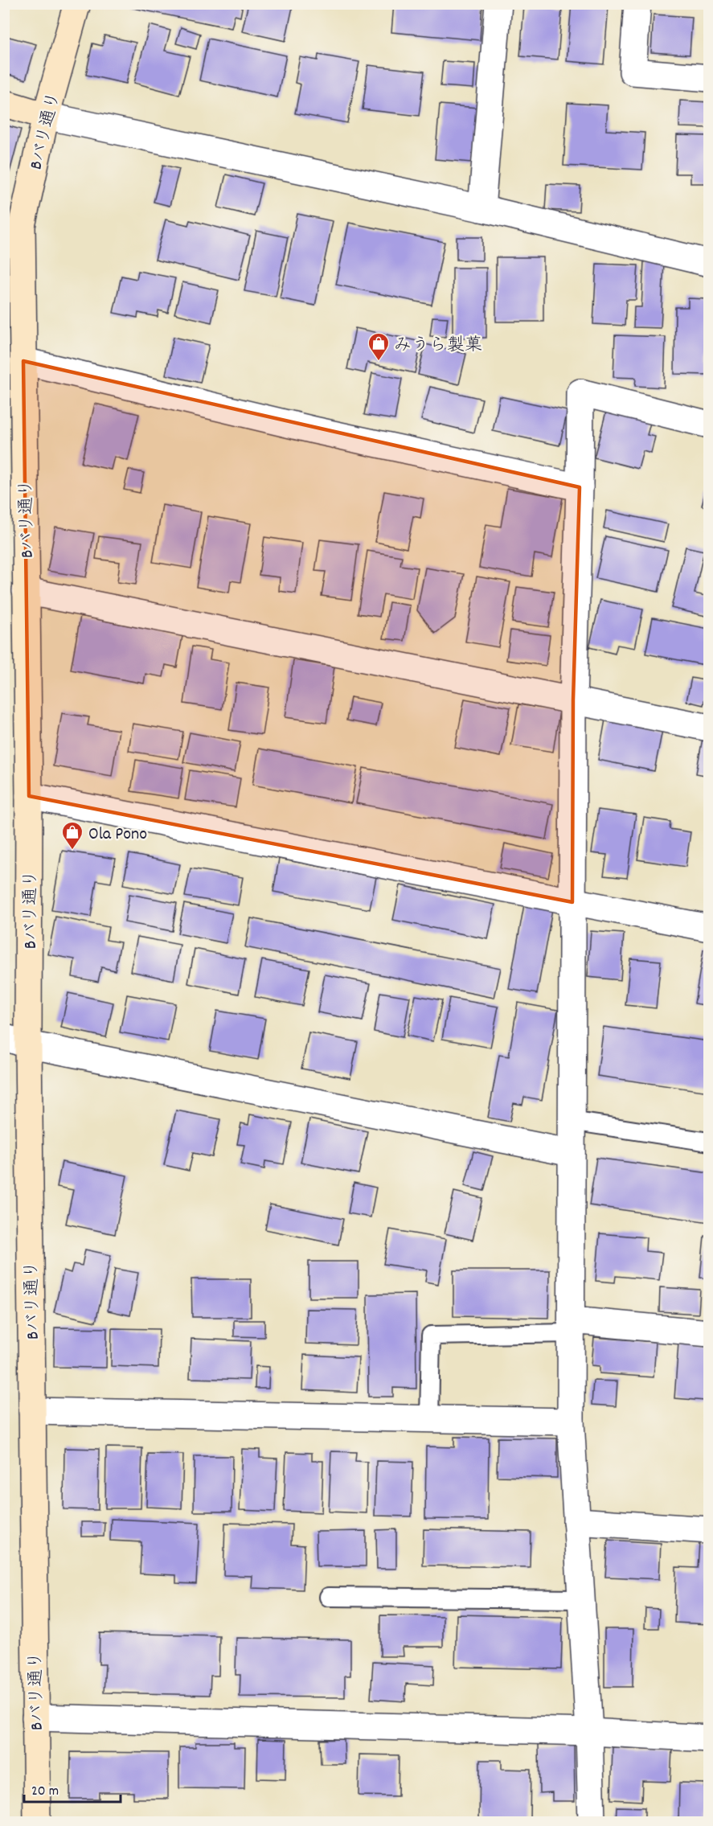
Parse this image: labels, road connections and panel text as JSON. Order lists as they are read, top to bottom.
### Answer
{
  "streets": {
    "street": ["Bバリ通り"]
  },
  "places": {
    "shop": ["みうら製菓", "Ola Pono"]
  },
  "scale_bar": "20 m"
}
